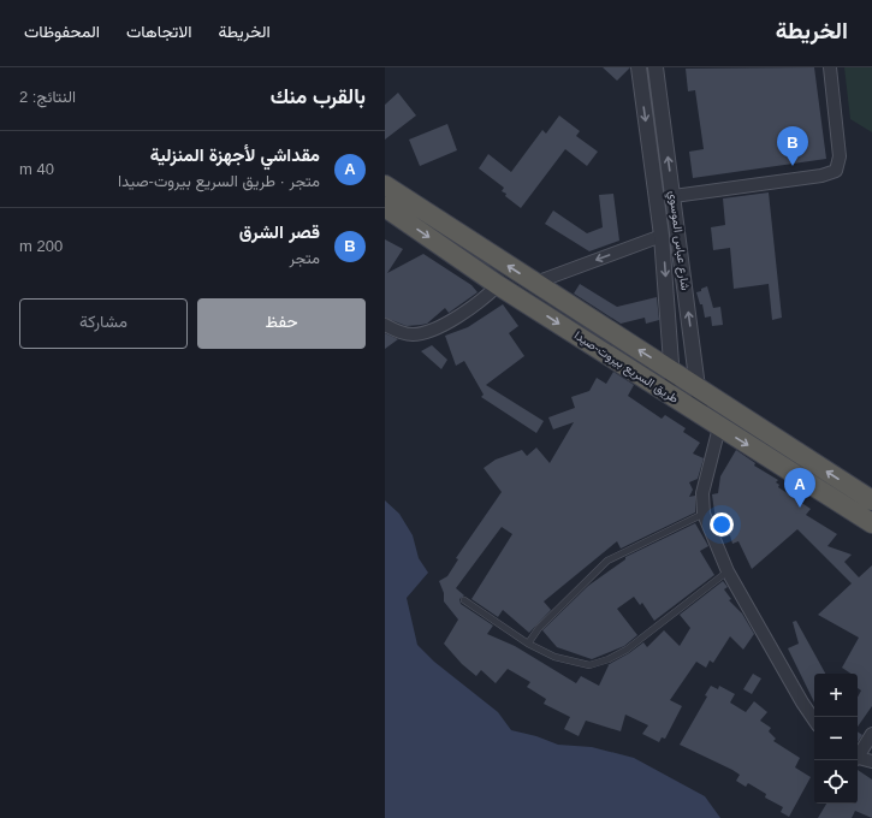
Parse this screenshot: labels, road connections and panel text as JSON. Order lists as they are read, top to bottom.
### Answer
{
  "streets": {
    "highway": ["طريق السريع بيروت-صيدا"],
    "street": ["شارع عباس الموسوي"]
  },
  "crossings": [
    ["شارع عباس الموسوي", "طريق السريع بيروت-صيدا"]
  ],
  "page": {
    "header": "الخريطة",
    "nav": ["الخريطة", "الاتجاهات", "المحفوظات"],
    "heading": ["بالقرب منك", "النتائج: 2"],
    "pins": ["B", "A"],
    "list": [
      {
        "mark": "A",
        "name": "مقداشي لأجهزة المنزلية",
        "note": "متجر · طريق السريع بيروت-صيدا",
        "value": "40 m"
      },
      {
        "mark": "B",
        "name": "قصر الشرق",
        "note": "متجر",
        "value": "200 m"
      }
    ],
    "buttons": ["حفظ", "مشاركة"],
    "map_buttons": ["+", "−"]
  }
}
